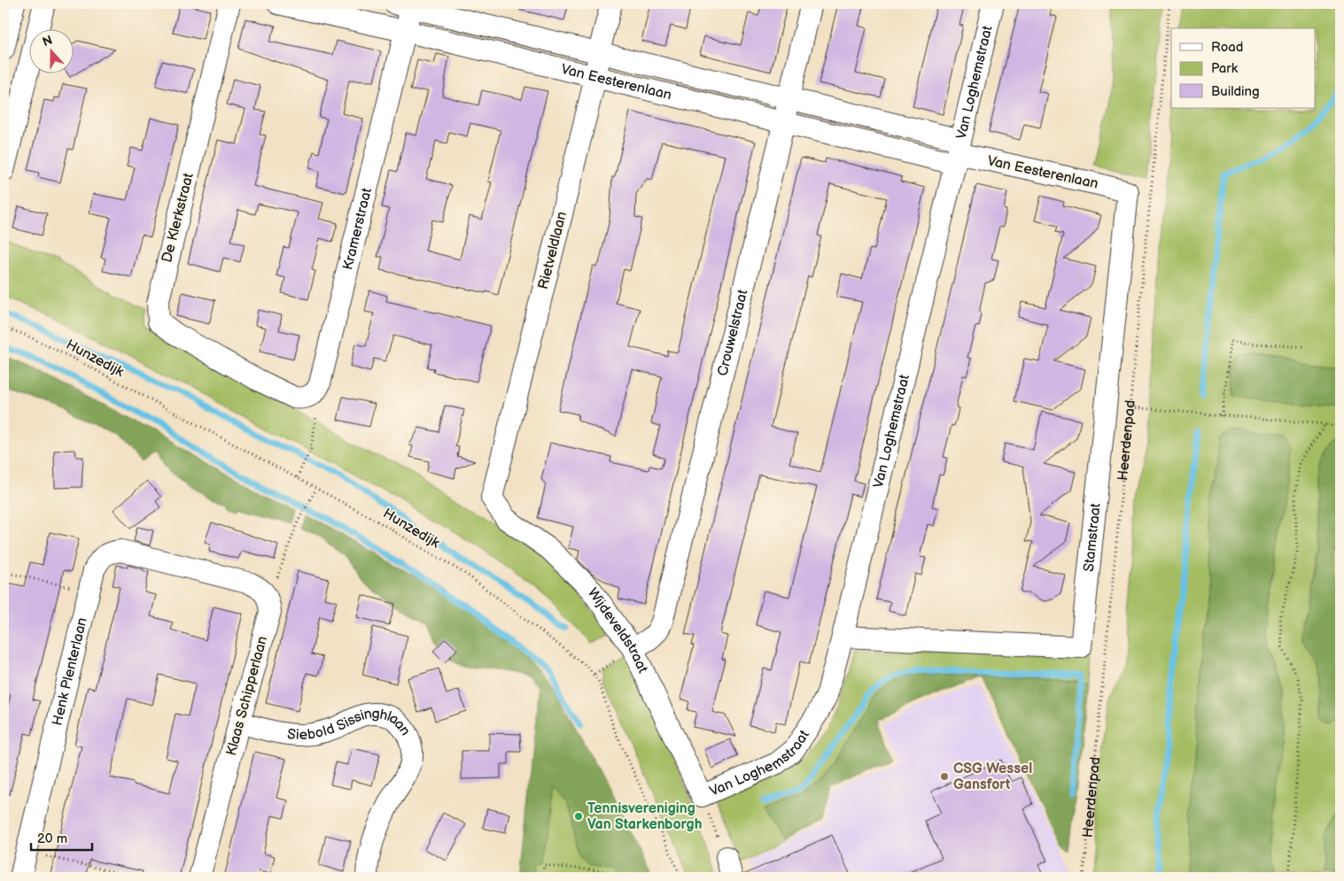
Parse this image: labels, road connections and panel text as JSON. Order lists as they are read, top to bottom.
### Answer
{
  "streets": {
    "street": [
      "Van Loghemstraat",
      "Van Eesterenlaan",
      "De Klerkstraat",
      "Kramerstraat",
      "Rietveldlaan",
      "Crouwelstraat",
      "Stamstraat",
      "Wijdeveldstraat",
      "Henk Plenterlaan",
      "Klaas Schipperlaan",
      "Siebold Sissinghlaan"
    ],
    "path": ["Hunzedijk", "Heerdenpad"]
  },
  "crossings": [
    ["Van Loghemstraat", "Van Eesterenlaan"],
    ["Van Loghemstraat", "Stamstraat"],
    ["Van Loghemstraat", "Wijdeveldstraat"],
    ["Van Eesterenlaan", "Kramerstraat"],
    ["Van Eesterenlaan", "Rietveldlaan"],
    ["Van Eesterenlaan", "Crouwelstraat"],
    ["Van Eesterenlaan", "Stamstraat"],
    ["De Klerkstraat", "Kramerstraat"],
    ["Rietveldlaan", "Wijdeveldstraat"],
    ["Crouwelstraat", "Wijdeveldstraat"],
    ["Henk Plenterlaan", "Klaas Schipperlaan"],
    ["Klaas Schipperlaan", "Siebold Sissinghlaan"]
  ],
  "places": ["CSG Wessel Gansfort", "Tennisvereniging Van Starkenborgh"],
  "legend": ["Road", "Park", "Building"],
  "scale_bar": "20 m",
  "north": "top"
}
